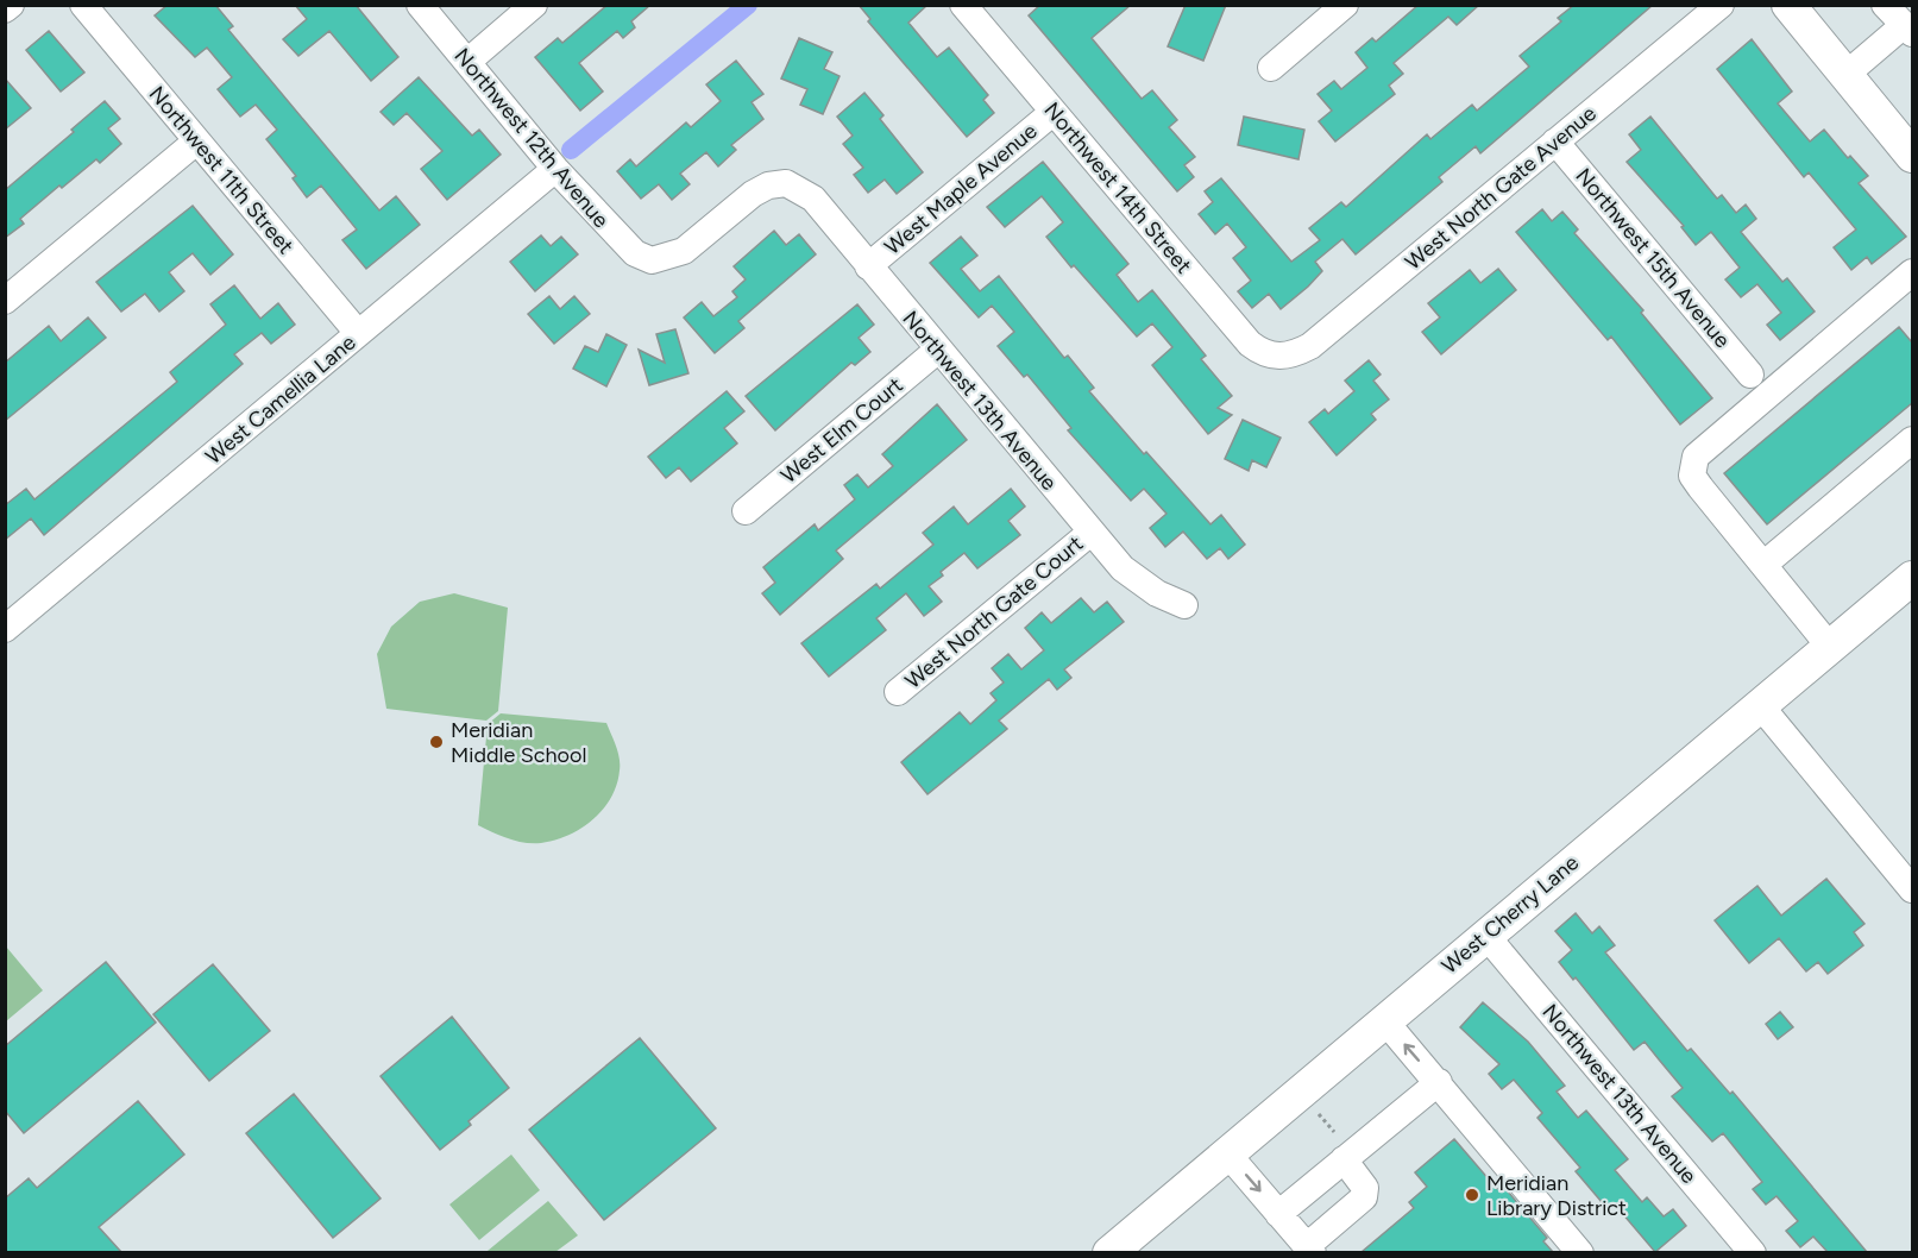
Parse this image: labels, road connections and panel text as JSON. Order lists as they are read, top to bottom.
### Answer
{
  "streets": {
    "main road": ["West Cherry Lane"],
    "street": [
      "Northwest 12th Avenue",
      "Northwest 11th Street",
      "Northwest 14th Street",
      "West North Gate Avenue",
      "West Maple Avenue",
      "Northwest 15th Avenue",
      "West Camellia Lane",
      "Northwest 13th Avenue",
      "West Elm Court",
      "West North Gate Court"
    ]
  },
  "crossings": [
    ["Northwest 12th Avenue", "West Camellia Lane"],
    ["Northwest 12th Avenue", "Northwest 13th Avenue"],
    ["Northwest 11th Street", "West Camellia Lane"],
    ["Northwest 14th Street", "West North Gate Avenue"],
    ["Northwest 14th Street", "West Maple Avenue"],
    ["West North Gate Avenue", "Northwest 15th Avenue"],
    ["West Maple Avenue", "Northwest 13th Avenue"],
    ["Northwest 13th Avenue", "West Elm Court"],
    ["Northwest 13th Avenue", "West North Gate Court"],
    ["Northwest 13th Avenue", "West Cherry Lane"]
  ],
  "places": ["Meridian Middle School", "Meridian Library District"]
}
